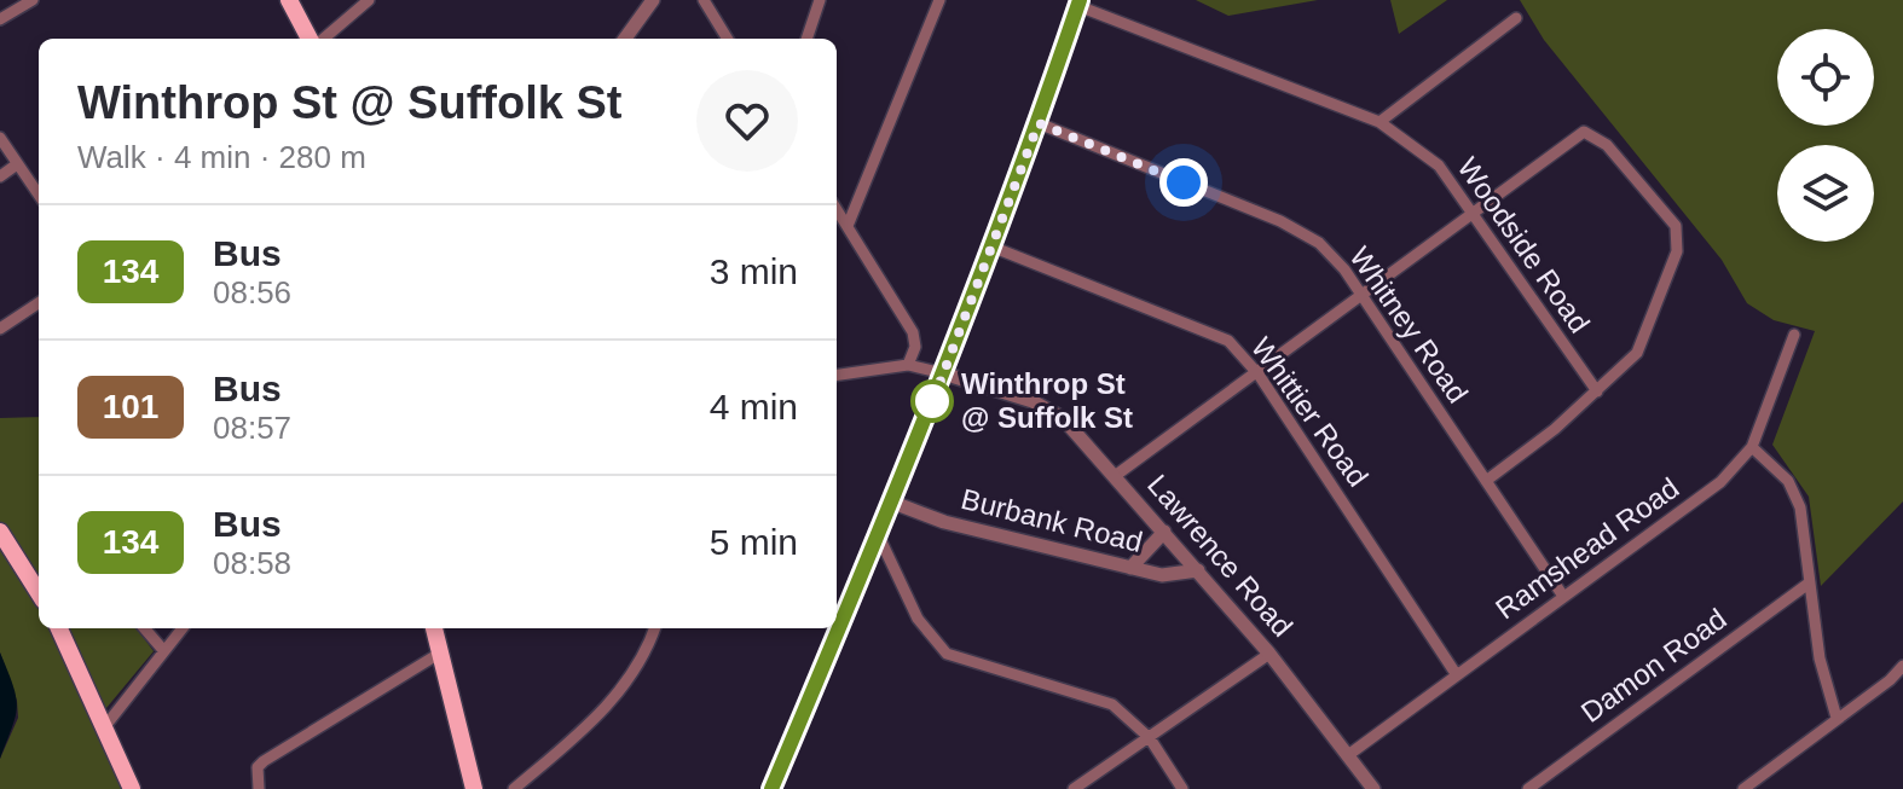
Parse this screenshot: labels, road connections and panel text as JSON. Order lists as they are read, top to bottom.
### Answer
{
  "streets": {
    "street": [
      "Woodside Road",
      "Whitney Road",
      "Whittier Road",
      "Burbank Road",
      "Ramshead Road",
      "Lawrence Road",
      "Damon Road"
    ]
  },
  "crossings": [
    ["Whitney Road", "Ramshead Road"],
    ["Whittier Road", "Ramshead Road"],
    ["Burbank Road", "Lawrence Road"],
    ["Ramshead Road", "Lawrence Road"]
  ],
  "places": ["Winthrop St @ Suffolk St"],
  "lines": ["bus line 134"],
  "page": {
    "heading": ["Winthrop St @ Suffolk St", "Walk · 4 min · 280 m"],
    "list": [
      {
        "mark": "134",
        "name": "Bus",
        "note": "08:56",
        "value": "3 min"
      },
      {
        "mark": "101",
        "name": "Bus",
        "note": "08:57",
        "value": "4 min"
      },
      {
        "mark": "134",
        "name": "Bus",
        "note": "08:58",
        "value": "5 min"
      }
    ]
  }
}
